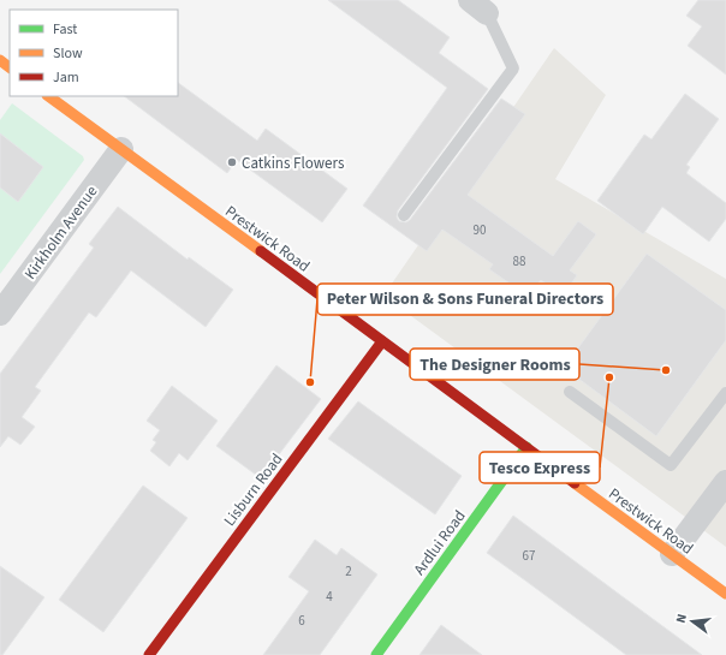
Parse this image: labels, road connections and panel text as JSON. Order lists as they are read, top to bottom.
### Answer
{
  "streets": {
    "main road": ["Prestwick Road", "Lisburn Road", "Ardlui Road"],
    "street": ["Kirkholm Avenue"]
  },
  "crossings": [
    ["Kirkholm Avenue", "Prestwick Road"],
    ["Prestwick Road", "Lisburn Road"],
    ["Prestwick Road", "Ardlui Road"]
  ],
  "places": [
    "Catkins Flowers",
    "The Designer Rooms",
    "Tesco Express",
    "Peter Wilson & Sons Funeral Directors"
  ],
  "house_numbers": [
    "90",
    "88",
    "67",
    "2",
    "4",
    "6"
  ],
  "legend": ["Fast", "Slow", "Jam"],
  "north": "left"
}
